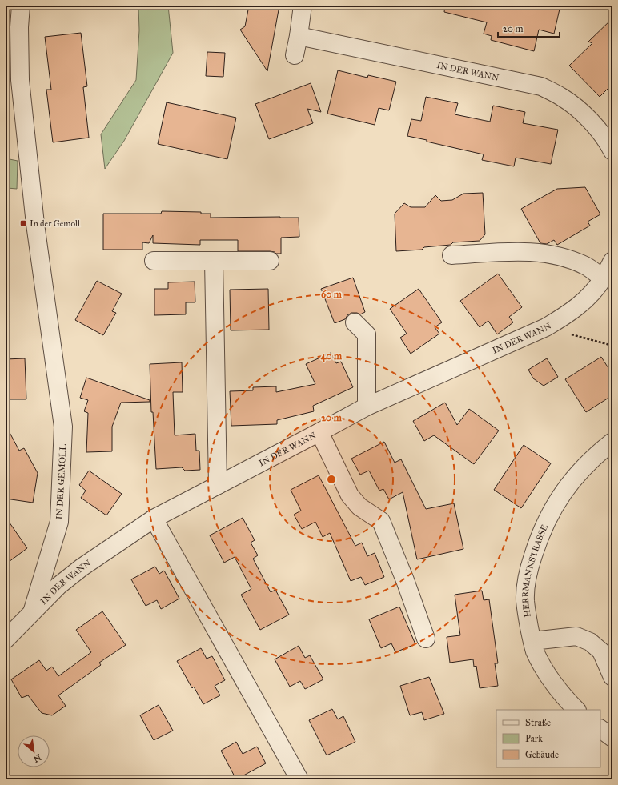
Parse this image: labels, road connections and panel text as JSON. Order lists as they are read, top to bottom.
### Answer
{
  "streets": {
    "street": ["IN DER WANN", "IN DER GEMOLL", "HERRMANNSTRASSE"]
  },
  "crossings": [
    ["IN DER WANN", "IN DER GEMOLL"]
  ],
  "places": {
    "transit": ["In der Gemoll"]
  },
  "legend": ["Straße", "Park", "Gebäude"],
  "scale_bar": "20 m",
  "north": "bottom right",
  "rings": ["60 m", "40 m", "20 m"]
}
